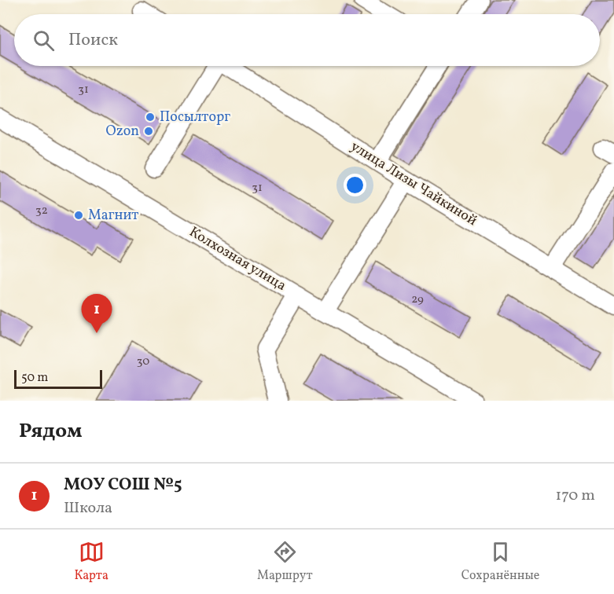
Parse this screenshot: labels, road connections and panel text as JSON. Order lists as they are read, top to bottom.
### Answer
{
  "streets": {
    "street": ["улица Лизы Чайкиной", "Колхозная улица"]
  },
  "places": ["Посылторг", "Ozon", "Магнит"],
  "house_numbers": [
    "31",
    "31",
    "32",
    "29",
    "30"
  ],
  "scale_bar": "50 m",
  "page": {
    "search": "Поиск",
    "pins": "1",
    "scale": "50 m",
    "heading": "Рядом",
    "list": [
      {
        "mark": "1",
        "name": "МОУ СОШ №5",
        "note": "Школа",
        "value": "170 m"
      }
    ],
    "nav": ["Карта", "Маршрут", "Сохранённые"]
  }
}
